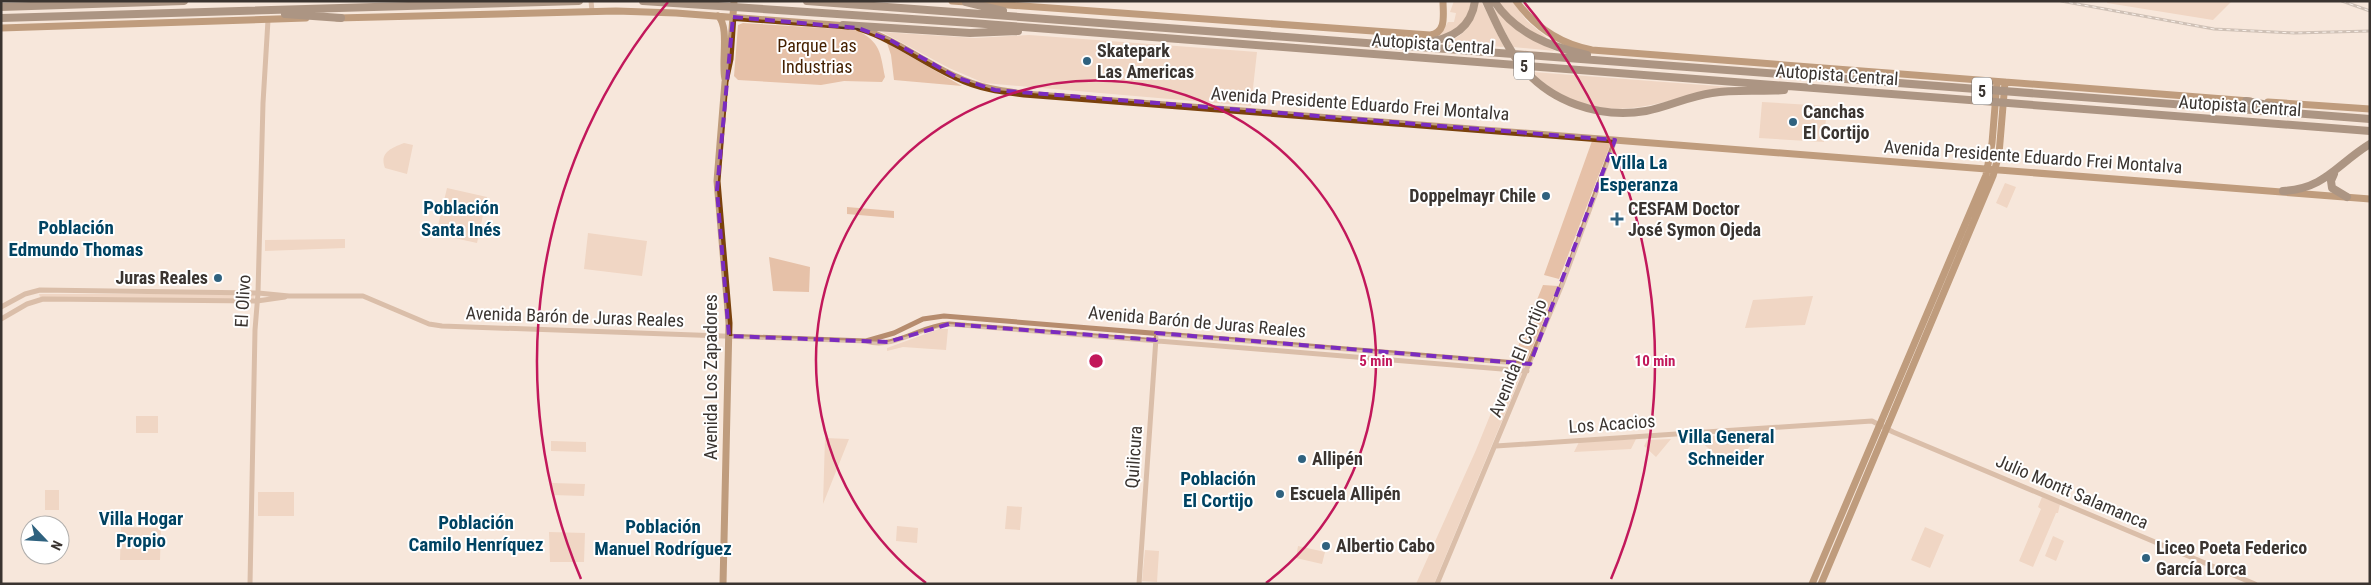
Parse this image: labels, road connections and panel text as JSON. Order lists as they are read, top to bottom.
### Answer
{
  "streets": {
    "highway": ["Autopista Central", "5"],
    "main road": ["Avenida Presidente Eduardo Frei Montalva", "Avenida Los Zapadores"],
    "street": [
      "El Olivo",
      "Avenida Barón de Juras Reales",
      "Avenida El Cortijo",
      "Los Acacios",
      "Quilicura",
      "Julio Montt Salamanca"
    ]
  },
  "crossings": [
    ["Avenida Presidente Eduardo Frei Montalva", "El Olivo"],
    ["Avenida Presidente Eduardo Frei Montalva", "Avenida El Cortijo"],
    ["Avenida Presidente Eduardo Frei Montalva", "Avenida Los Zapadores"],
    ["El Olivo", "Avenida Barón de Juras Reales"],
    ["Avenida Barón de Juras Reales", "Avenida El Cortijo"],
    ["Avenida Barón de Juras Reales", "Avenida Los Zapadores"],
    ["Avenida Barón de Juras Reales", "Quilicura"],
    ["Avenida El Cortijo", "Los Acacios"],
    ["Los Acacios", "Julio Montt Salamanca"]
  ],
  "districts": [
    "Villa La Esperanza",
    "Población Santa Inés",
    "Población Edmundo Thomas",
    "Villa General Schneider",
    "Población El Cortijo",
    "Villa Hogar Propio",
    "Población Camilo Henríquez",
    "Población Manuel Rodríguez"
  ],
  "parks": ["Parque Las Industrias"],
  "places": {
    "other": [
      "Skatepark Las Americas",
      "Canchas El Cortijo",
      "Doppelmayr Chile",
      "Juras Reales",
      "Allipén",
      "Escuela Allipén",
      "Albertio Cabo",
      "Liceo Poeta Federico García Lorca"
    ],
    "health": ["CESFAM Doctor José Symon Ojeda"]
  },
  "north": "bottom right",
  "rings": ["5 min", "10 min"]
}
